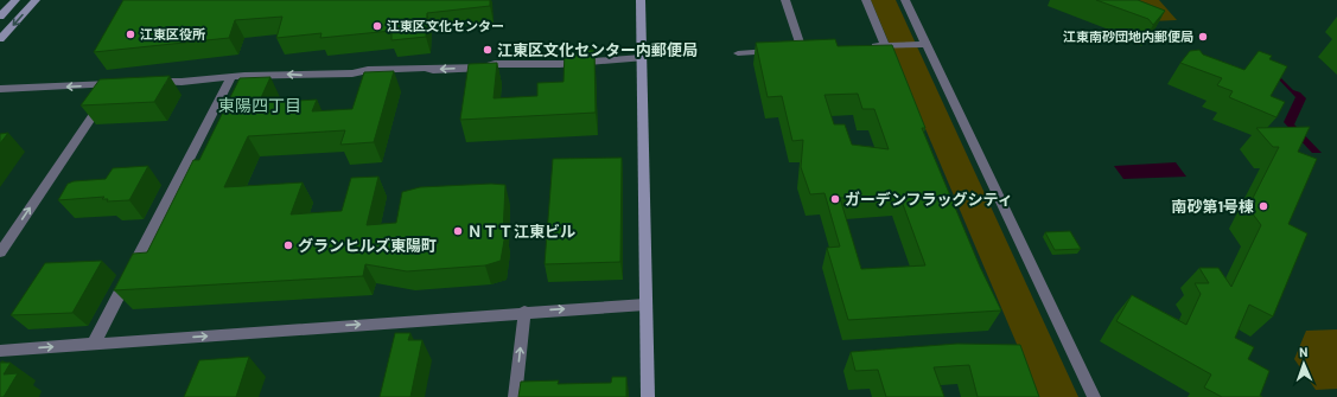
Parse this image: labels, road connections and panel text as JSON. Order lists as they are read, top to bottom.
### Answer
{
  "districts": ["東陽四丁目"],
  "places": [
    "江東区文化センター",
    "江東区役所",
    "江東南砂団地内郵便局",
    "江東区文化センター内郵便局",
    "ガーデンフラッグシティ",
    "南砂第1号棟",
    "ＮＴＴ江東ビル",
    "グランヒルズ東陽町"
  ],
  "north": "top"
}
